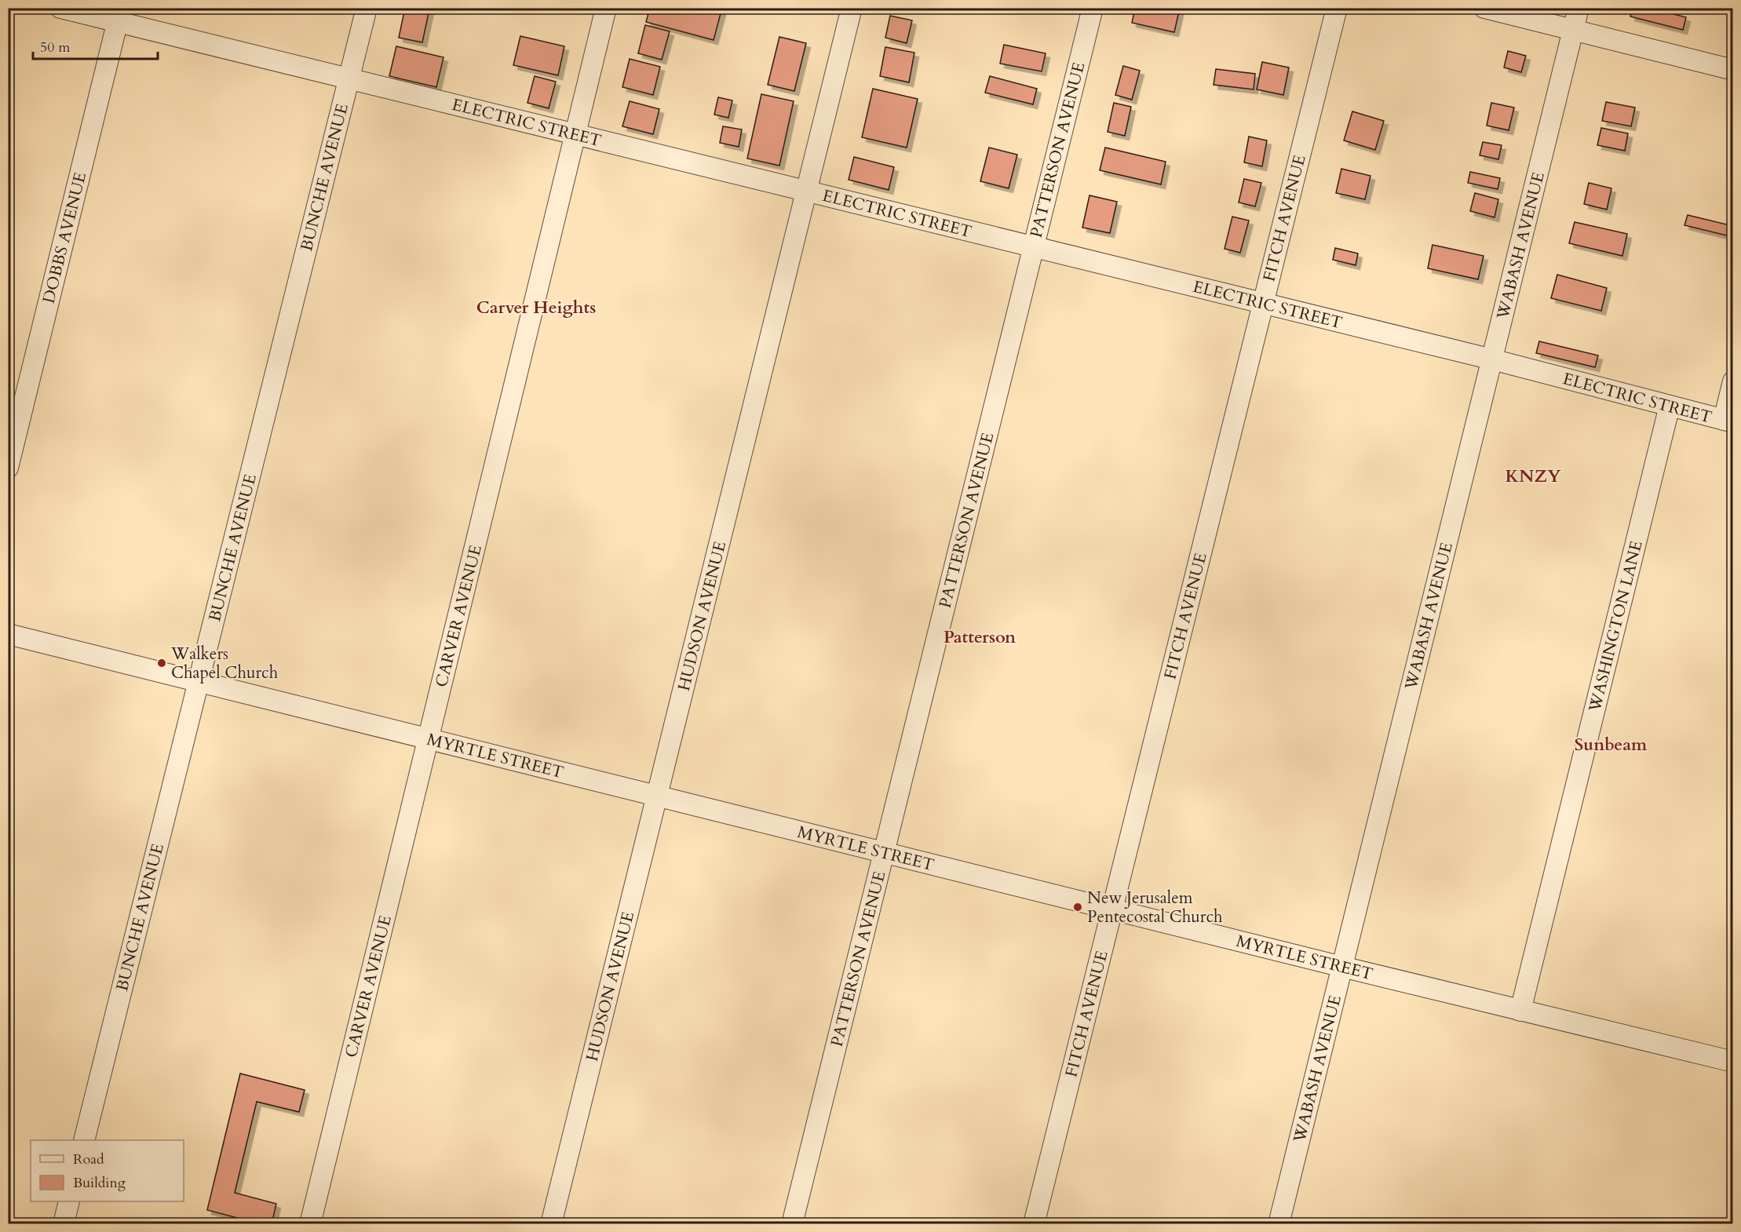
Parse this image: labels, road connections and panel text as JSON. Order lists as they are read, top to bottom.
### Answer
{
  "streets": {
    "street": [
      "ELECTRIC STREET",
      "PATTERSON AVENUE",
      "BUNCHE AVENUE",
      "FITCH AVENUE",
      "DOBBS AVENUE",
      "WABASH AVENUE",
      "CARVER AVENUE",
      "HUDSON AVENUE",
      "WASHINGTON LANE",
      "MYRTLE STREET"
    ]
  },
  "crossings": [
    ["ELECTRIC STREET", "PATTERSON AVENUE"],
    ["ELECTRIC STREET", "BUNCHE AVENUE"],
    ["ELECTRIC STREET", "FITCH AVENUE"],
    ["ELECTRIC STREET", "DOBBS AVENUE"],
    ["ELECTRIC STREET", "WABASH AVENUE"],
    ["ELECTRIC STREET", "CARVER AVENUE"],
    ["ELECTRIC STREET", "HUDSON AVENUE"],
    ["ELECTRIC STREET", "WASHINGTON LANE"],
    ["PATTERSON AVENUE", "MYRTLE STREET"],
    ["BUNCHE AVENUE", "MYRTLE STREET"],
    ["FITCH AVENUE", "MYRTLE STREET"],
    ["WABASH AVENUE", "MYRTLE STREET"],
    ["CARVER AVENUE", "MYRTLE STREET"],
    ["HUDSON AVENUE", "MYRTLE STREET"],
    ["WASHINGTON LANE", "MYRTLE STREET"]
  ],
  "districts": [
    "Carver Heights",
    "KNZY",
    "Patterson",
    "Sunbeam"
  ],
  "places": ["Walkers Chapel Church", "New Jerusalem Pentecostal Church"],
  "legend": ["Road", "Building"],
  "scale_bar": "50 m"
}
